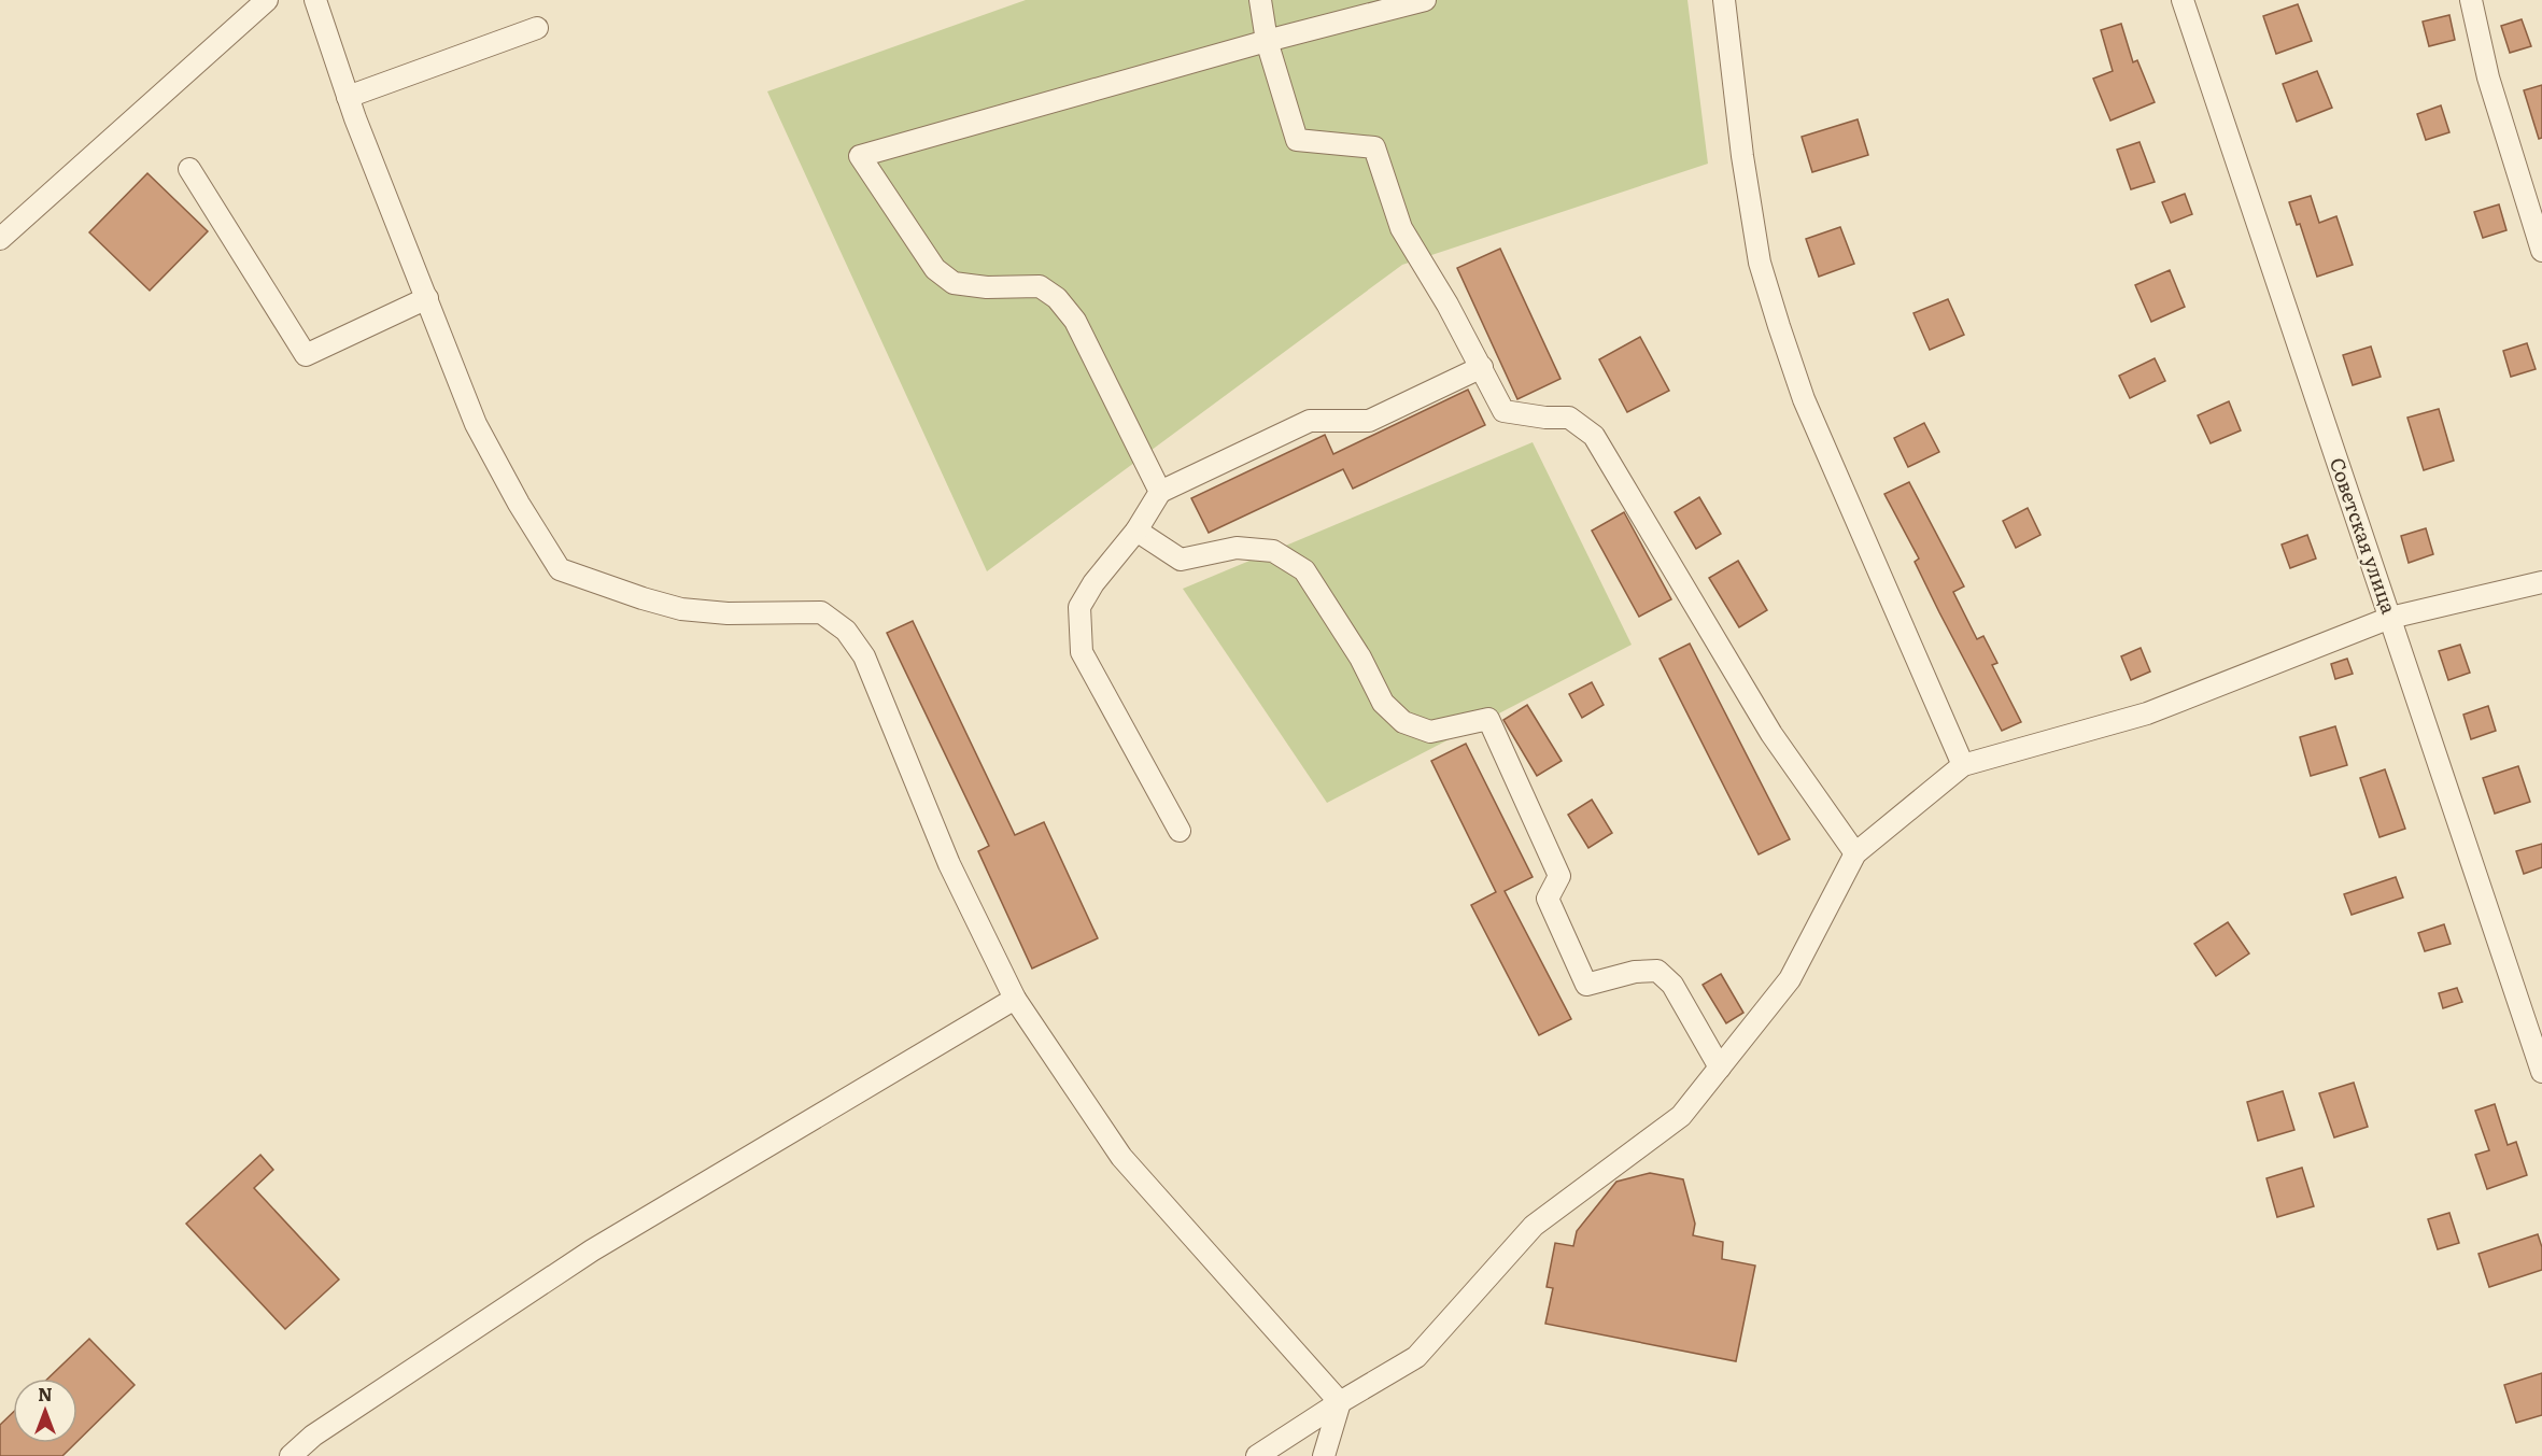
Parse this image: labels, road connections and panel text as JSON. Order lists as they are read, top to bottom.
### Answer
{
  "streets": {
    "street": ["Советская улица"]
  },
  "north": "top"
}
